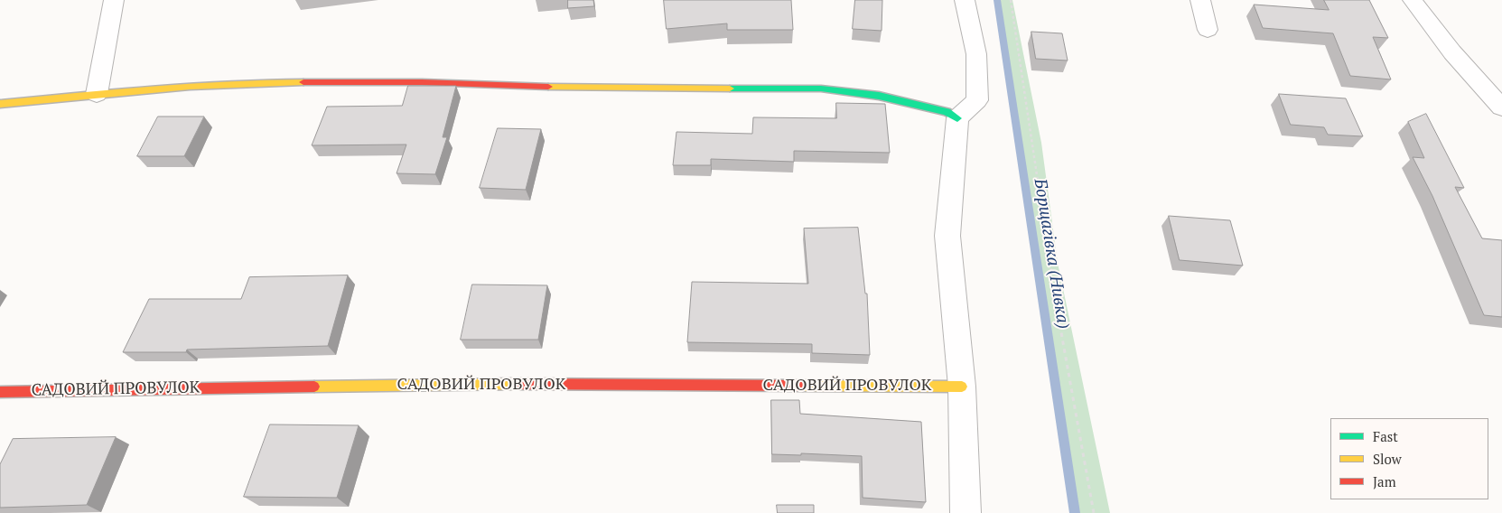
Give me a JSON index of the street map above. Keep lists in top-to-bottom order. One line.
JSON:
{"streets":{"street":["САДОВИЙ ПРОВУЛОК"]},"water":["Борщагівка (Нивка)"],"legend":["Fast","Slow","Jam"]}
